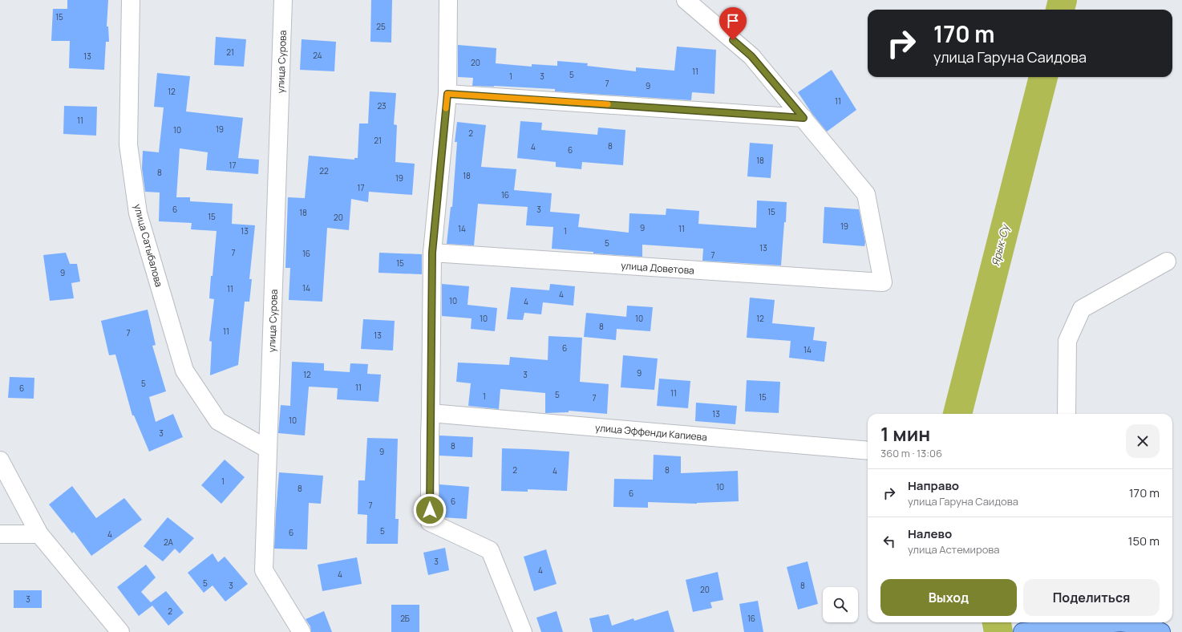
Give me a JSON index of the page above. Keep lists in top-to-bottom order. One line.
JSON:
{"streets":{"street":["улица Сурова","улица Сатыбалова","улица Доветова","улица Эффенди Капиева"]},"crossings":[["улица Сурова","улица Сатыбалова"]],"water":["Ярык-Су"],"house_numbers":["15","25","21","24","13","20","11","5","1","3","7","9","12","11","23","11","19","10","2","21","8","4","6","18","17","22","8","18","19","17","16","6","3","15","18","15","20","19","9","14","11","13","1","5","13","7","16","7","15","9","14","11","4","10","4","10","10","12","8","11","7","13","6","14","9","12","3","5","11","6","11","5","1","15","7","13","10","3","8","9","2","8","4","1","10","8","6","6","7","5","6","4","2А","3","4","4","5","3","8","20","3","2","2Б","16"],"page":{"turn":["170 m","улица Гаруна Саидова"],"heading":["1 мин","360 m · 13:06"],"list":[{"name":"Направо","note":"улица Гаруна Саидова","value":"170 m"},{"name":"Налево","note":"улица Астемирова","value":"150 m"}],"buttons":["Выход","Поделиться"]}}
